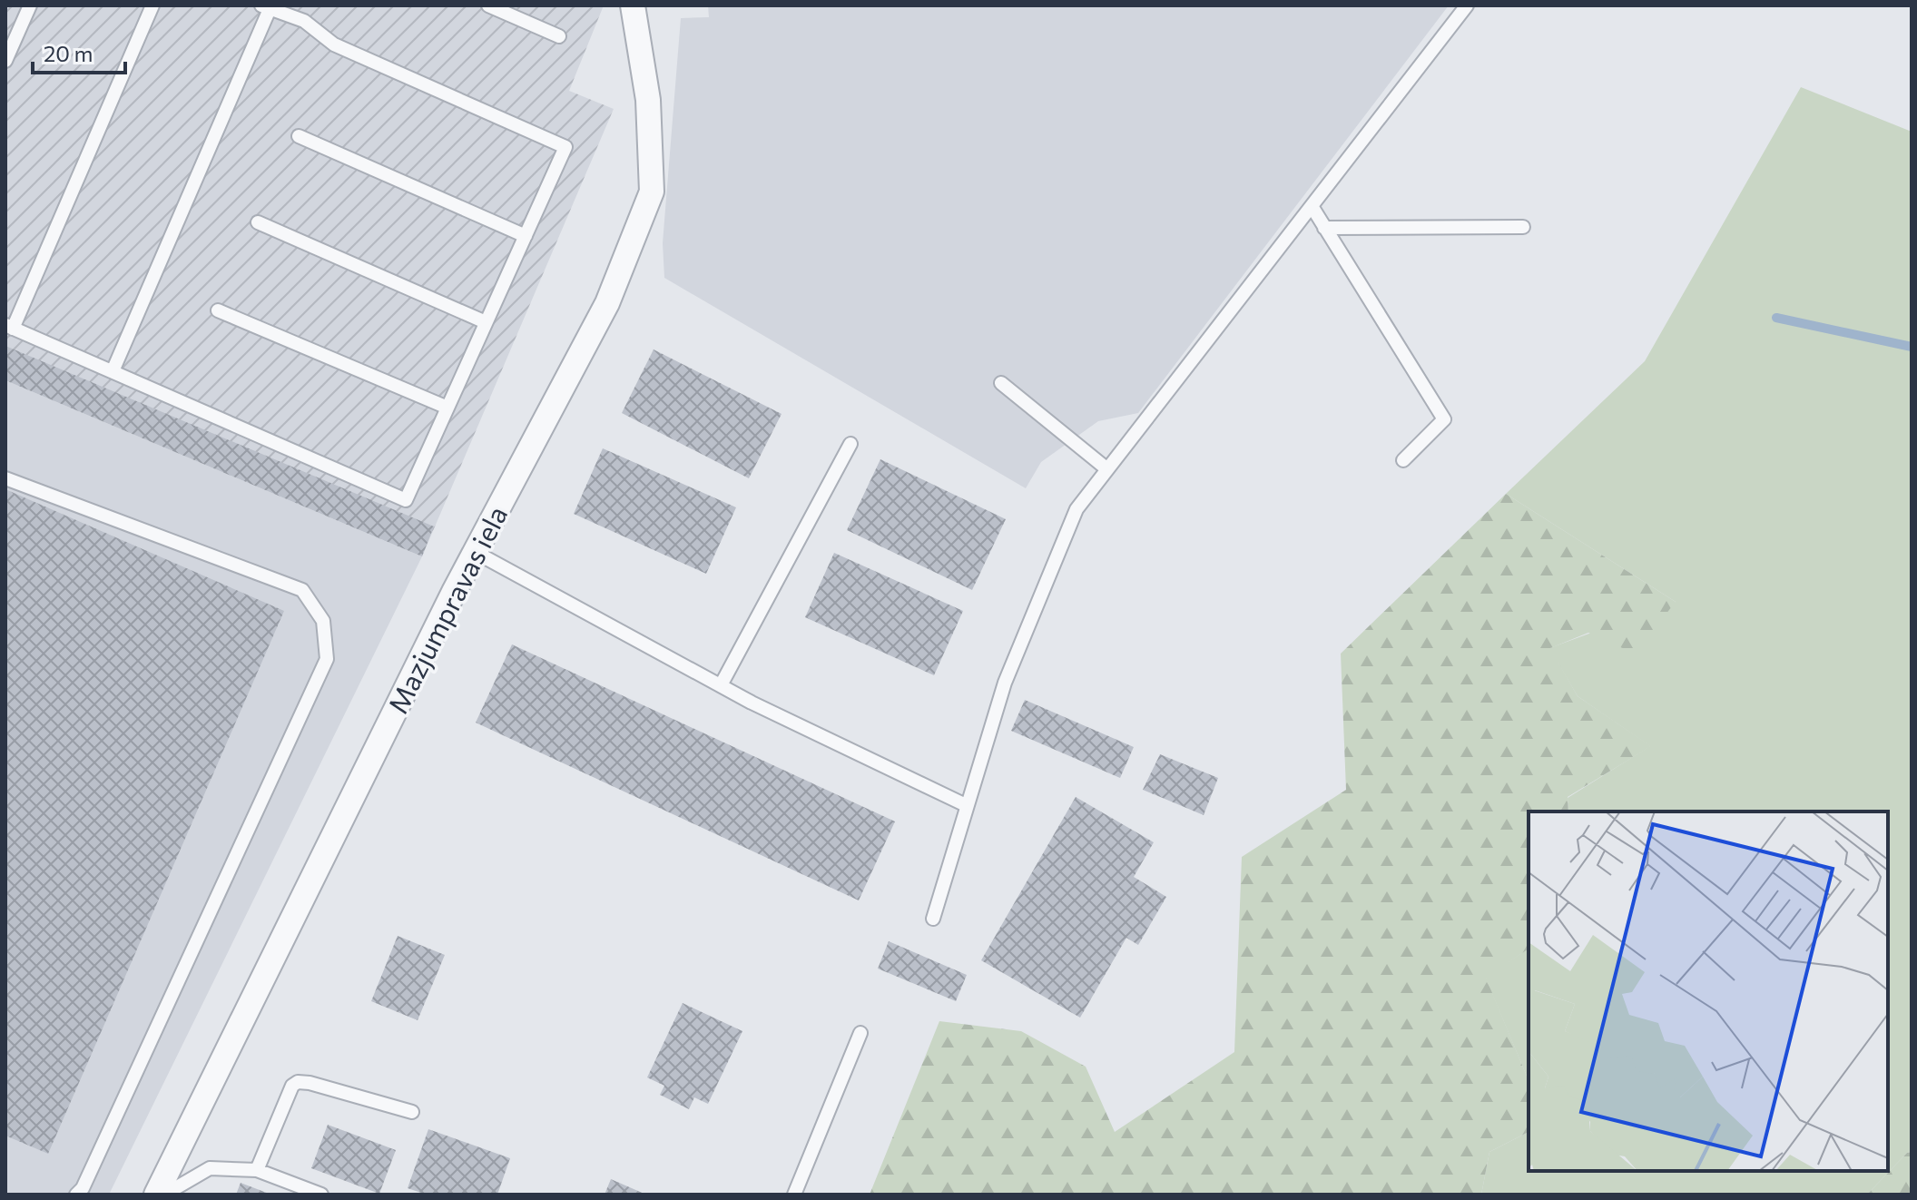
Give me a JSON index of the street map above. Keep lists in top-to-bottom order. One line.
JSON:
{"streets":{"street":["Mazjumpravas iela"]},"scale_bar":"20 m"}
